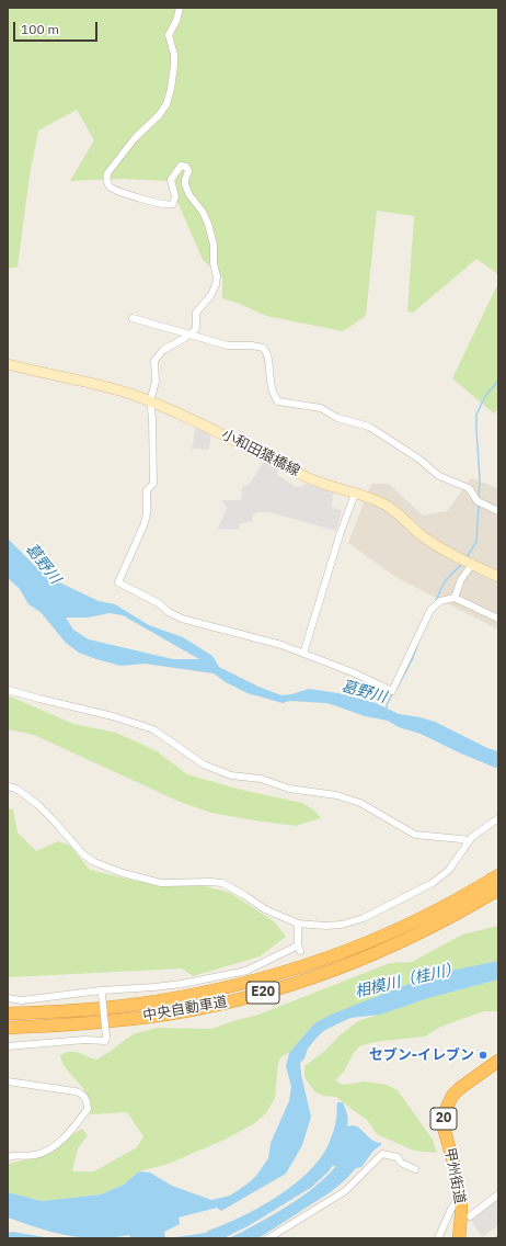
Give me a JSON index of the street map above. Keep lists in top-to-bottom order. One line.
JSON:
{"streets":{"highway":["E20","中央自動車道","20","甲州街道"],"main road":["小和田猿橋線"]},"water":["葛野川","相模川（桂川）"],"places":["セブン-イレブン"],"scale_bar":"100 m"}
